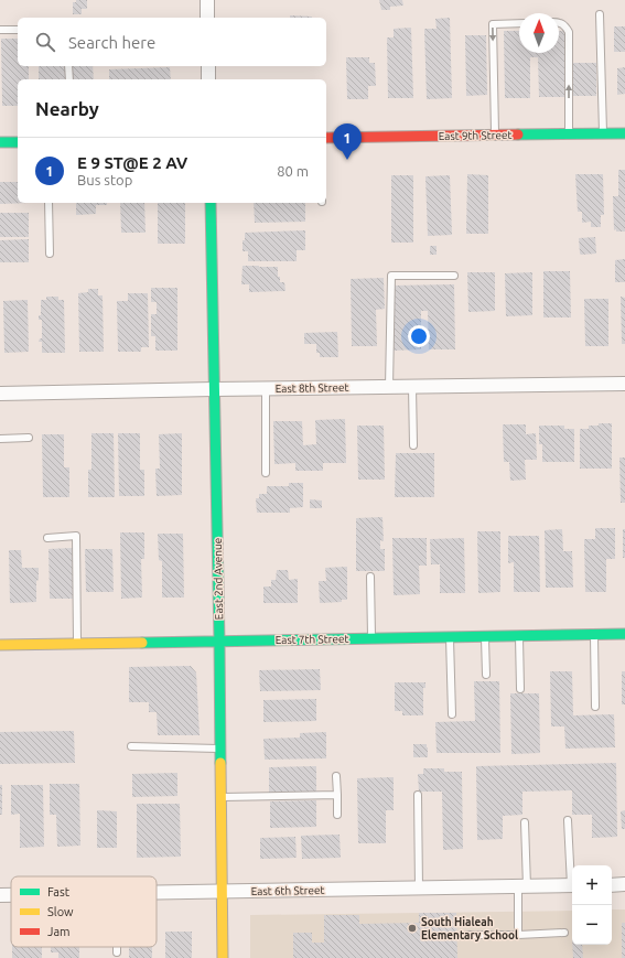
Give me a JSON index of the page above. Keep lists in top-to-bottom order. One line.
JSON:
{"streets":{"street":["East 9th Street","East 8th Street","East 2nd Avenue","East 7th Street","East 6th Street"]},"crossings":[["East 8th Street","East 2nd Avenue"],["East 2nd Avenue","East 7th Street"],["East 2nd Avenue","East 6th Street"]],"places":["South Hialeah Elementary School"],"legend":["Fast","Slow","Jam"],"north":"top","page":{"search":"Search here","heading":"Nearby","pins":"1","list":[{"mark":"1","name":"E 9 ST@E 2 AV","note":"Bus stop","value":"80 m"}],"map_buttons":["+","−"]}}
